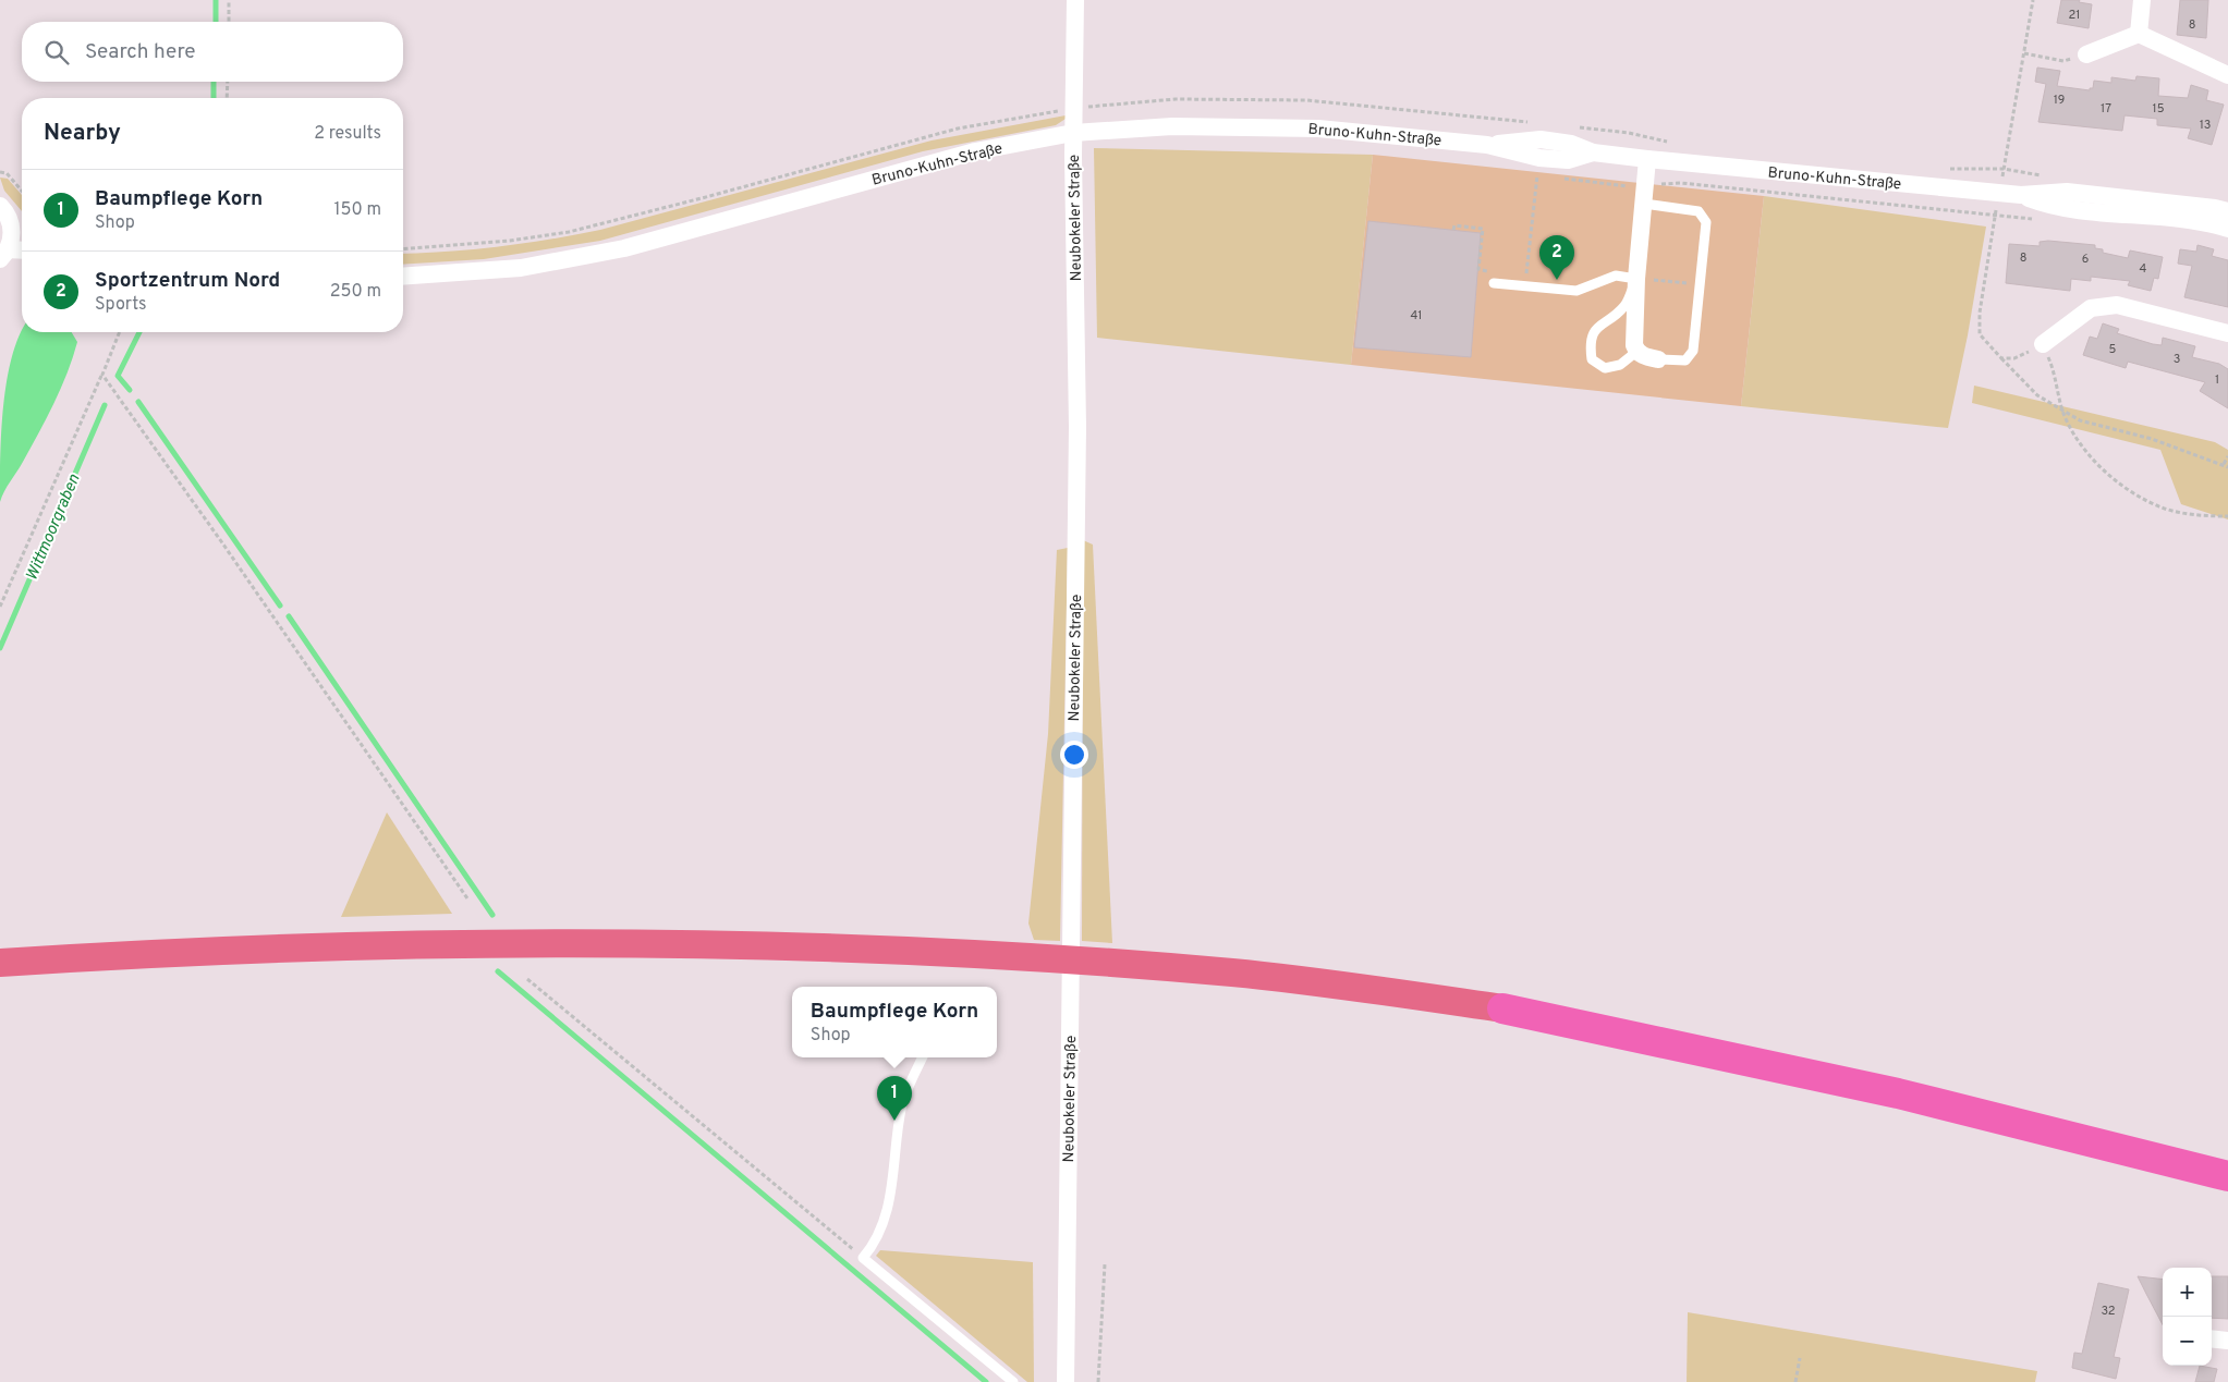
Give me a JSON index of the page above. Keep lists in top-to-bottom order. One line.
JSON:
{"streets":{"street":["Bruno-Kuhn-Straße","Neubokeler Straße"]},"crossings":[["Bruno-Kuhn-Straße","Neubokeler Straße"]],"water":["Wittmoorgraben"],"house_numbers":["21","8","19","17","15","13","8","6","4","41","5","3","1","32"],"page":{"search":"Search here","heading":["Nearby","2 results"],"list":[{"mark":"1","name":"Baumpflege Korn","note":"Shop","value":"150 m"},{"mark":"2","name":"Sportzentrum Nord","note":"Sports","value":"250 m"}],"pins":["2","1"],"popup":["Baumpflege Korn","Shop"],"map_buttons":["+","−"]}}
